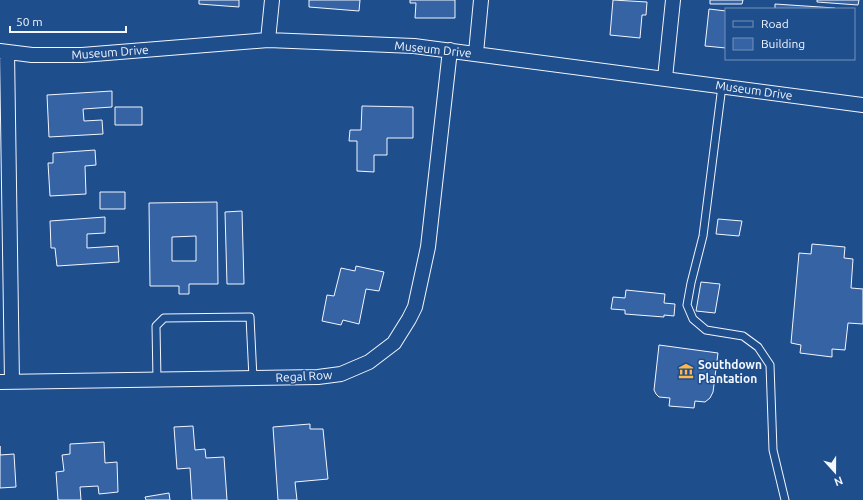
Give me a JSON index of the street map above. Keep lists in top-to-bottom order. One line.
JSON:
{"streets":{"street":["Museum Drive","Regal Row"]},"crossings":[["Museum Drive","Regal Row"]],"places":{"museum":["Southdown Plantation"]},"legend":["Road","Building"],"scale_bar":"50 m","north":"bottom"}
